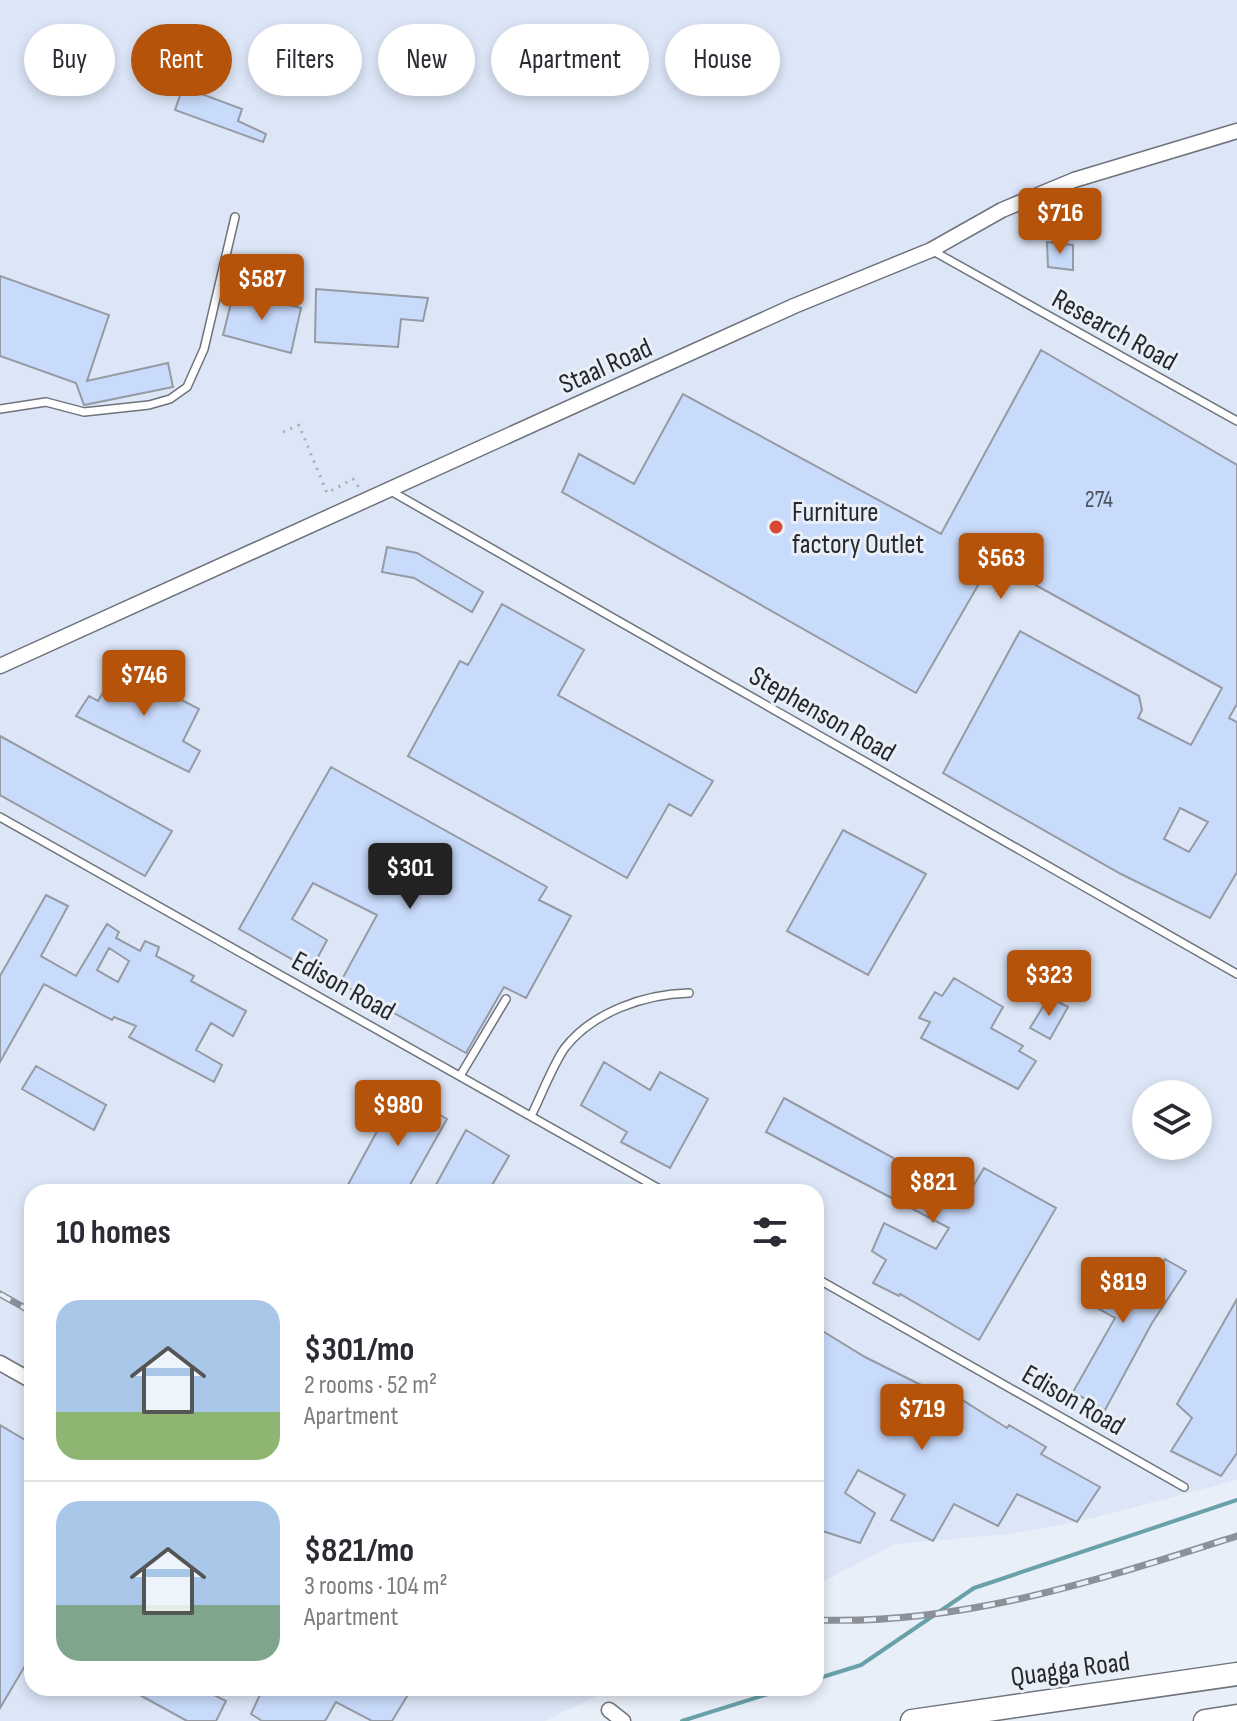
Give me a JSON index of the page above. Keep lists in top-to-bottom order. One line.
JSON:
{"streets":{"main road":["Quagga Road"],"street":["Staal Road"],"lane":["Research Road","Stephenson Road","Edison Road"]},"crossings":[["Research Road","Staal Road"],["Staal Road","Stephenson Road"]],"places":["Furniture factory Outlet"],"house_numbers":["274"],"page":{"chip":["Buy","Rent","Filters","New","Apartment","House"],"price":["$716","$587","$563","$746","$301","$323","$980","$821","$819","$719"],"heading":"10 homes","list":[{"name":"$301/mo","note":"2 rooms · 52 m² · Apartment"},{"name":"$821/mo","note":"3 rooms · 104 m² · Apartment"}]}}
